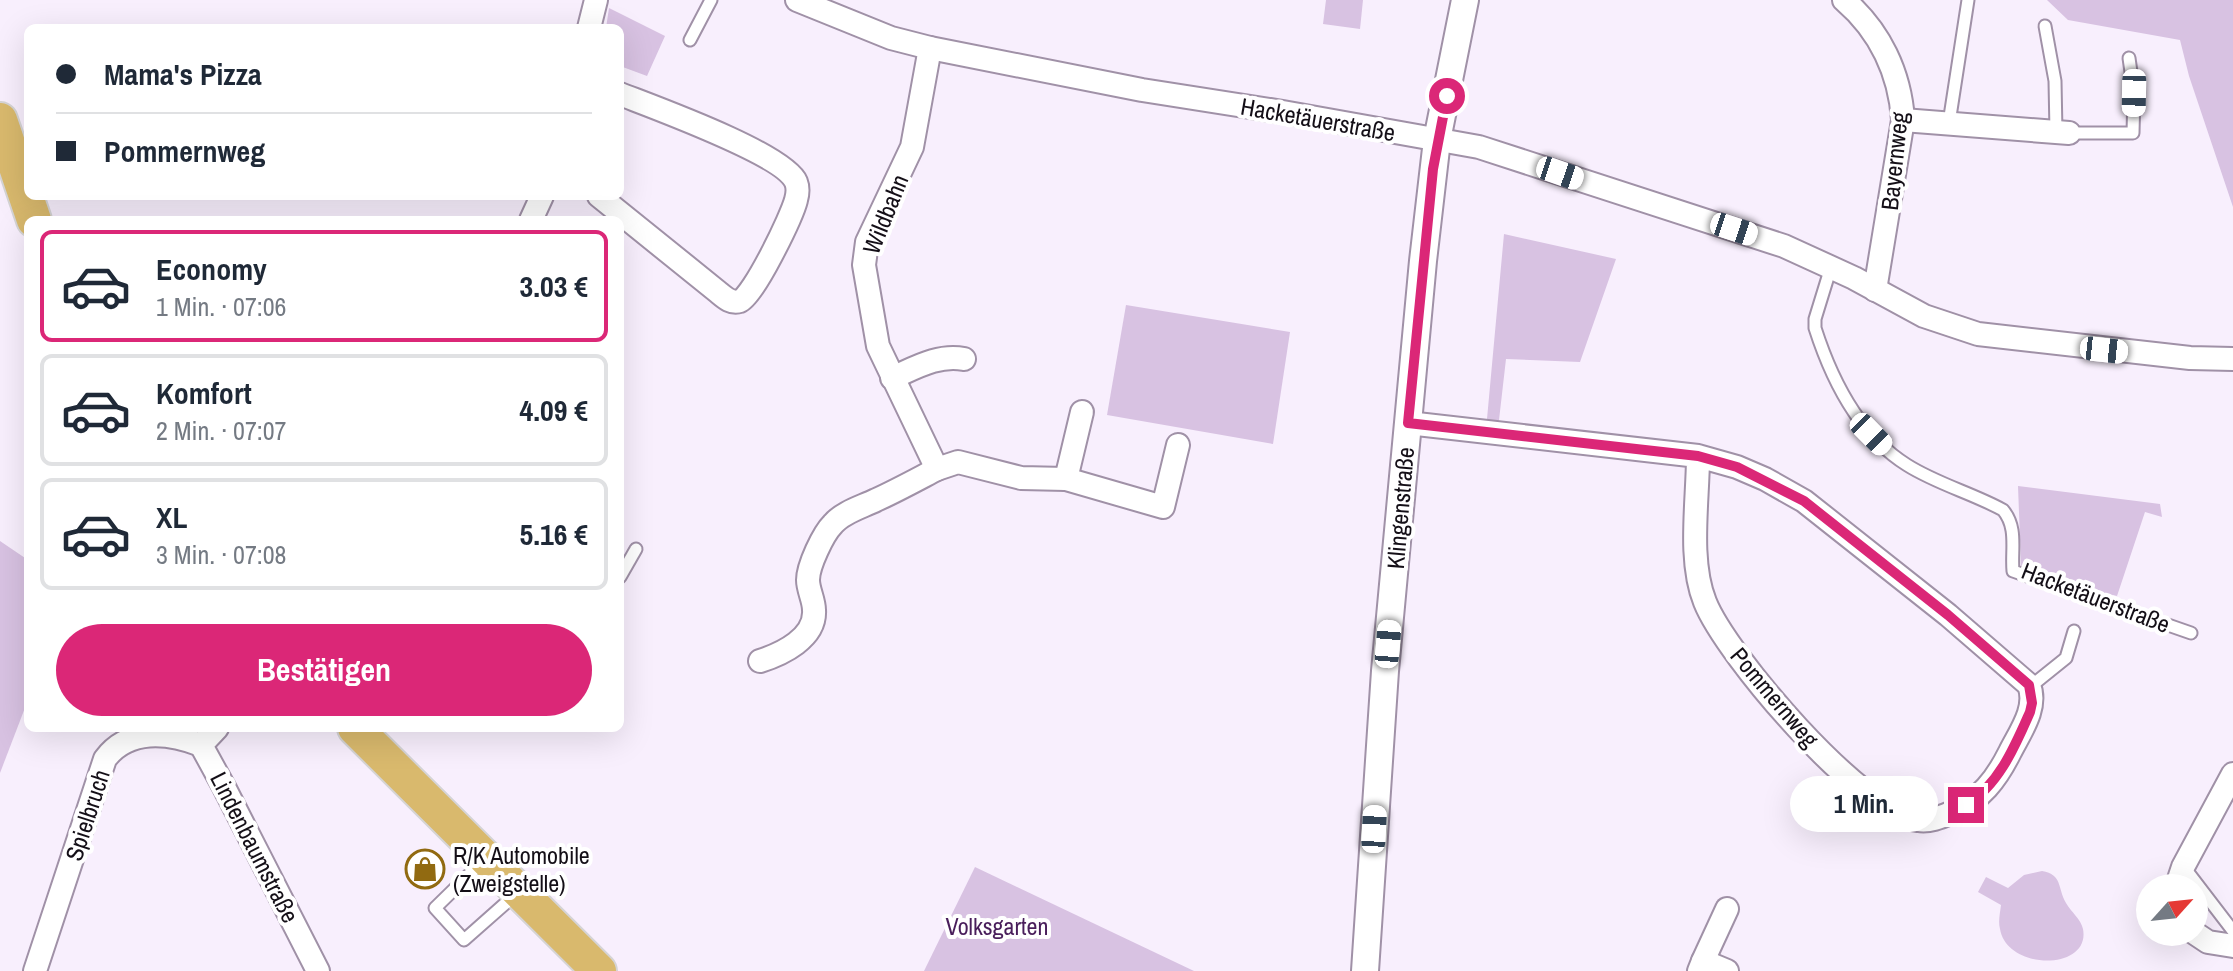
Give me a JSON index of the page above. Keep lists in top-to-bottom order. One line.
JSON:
{"streets":{"street":["Hacketäuerstraße","Bayernweg","Wildbahn","Klingenstraße","Pommernweg","Spielbruch","Lindenbaumstraße"]},"crossings":[["Hacketäuerstraße","Bayernweg"],["Hacketäuerstraße","Wildbahn"],["Hacketäuerstraße","Klingenstraße"],["Spielbruch","Lindenbaumstraße"]],"parks":["Volksgarten"],"places":{"shop":["R/K Automobile (Zweigstelle)"]},"north":"top right","page":{"banner":["Mama's Pizza","Pommernweg"],"list":[{"name":"Economy","note":"1 Min. · 07:06","value":"3.03 €"},{"name":"Komfort","note":"2 Min. · 07:07","value":"4.09 €"},{"name":"XL","note":"3 Min. · 07:08","value":"5.16 €"}],"buttons":"Bestätigen","bubble":"1 Min."}}
